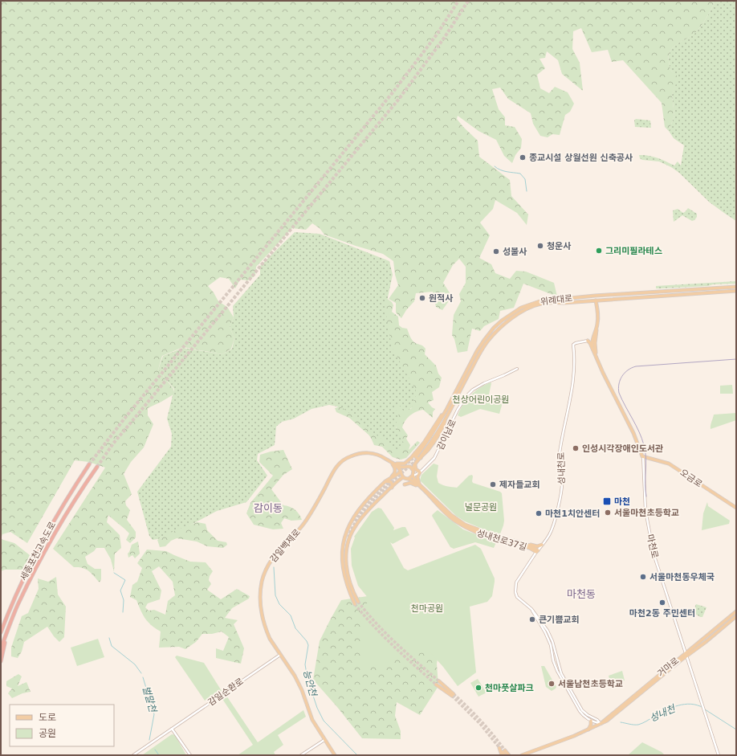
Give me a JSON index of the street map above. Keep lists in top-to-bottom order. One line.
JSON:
{"streets":{"highway":["세종포천고속도로"],"main road":["위례대로","오금로","성내천로37길","감일백제로","마천로","거마로"],"street":["감이남로","성내천로","감일순환로"]},"crossings":[["감이남로","성내천로37길"],["성내천로","성내천로37길"],["성내천로","마천로"],["성내천로","거마로"],["오금로","마천로"],["감일백제로","감일순환로"],["마천로","거마로"]],"districts":["감이동","마천동"],"water":["능안천","벌말천","성내천"],"parks":["천상어린이공원","널문공원","천마공원"],"places":{"other":["종교시설 상월선원 신축공사","청운사","그리미필라테스","성불사","원적사","인성시각장애인도서관","제자들교회","서울마천초등학교","마천1치안센터","서울마천동우체국","마천2동 주민센터","큰기쁨교회","서울남천초등학교","천마풋살파크"],"transit":["마천"]},"legend":["도로","공원"]}
